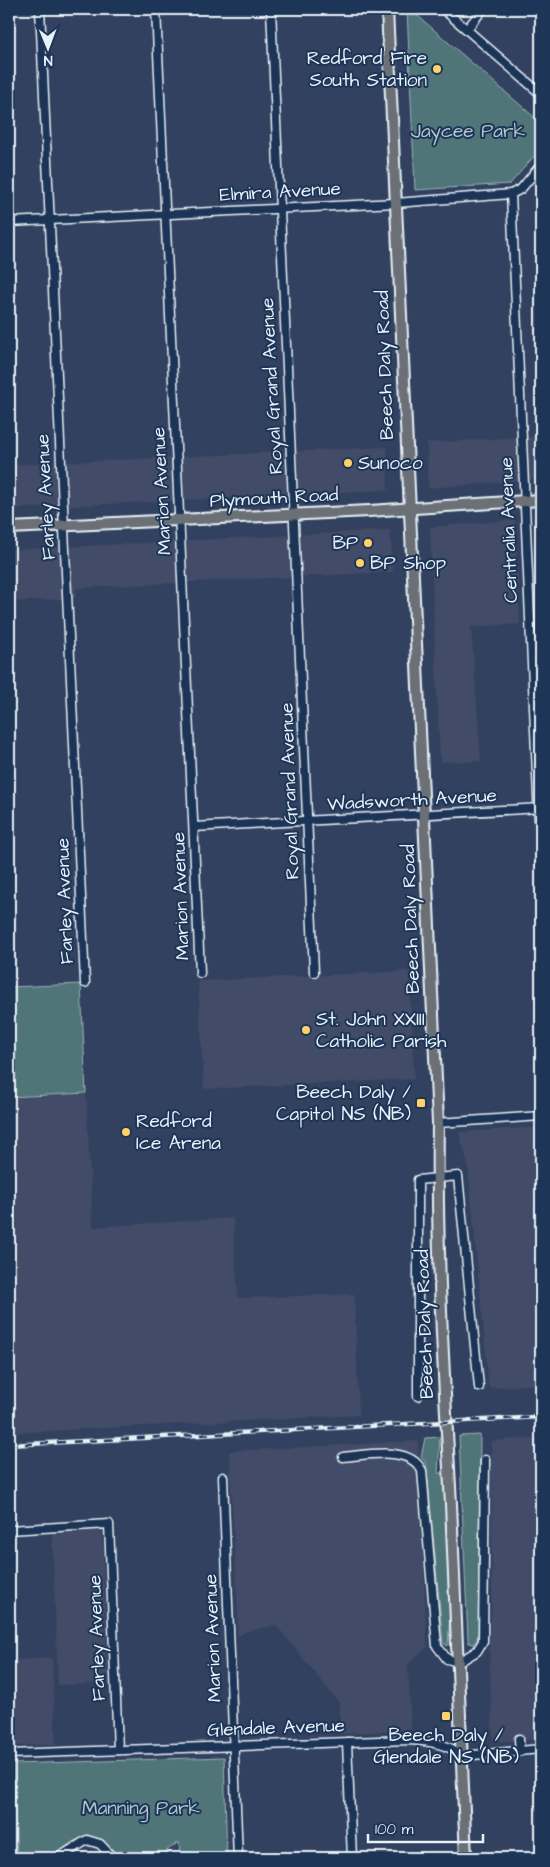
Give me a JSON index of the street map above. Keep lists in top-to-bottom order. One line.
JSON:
{"streets":{"main road":["Beech Daly Road","Plymouth Road"],"street":["Elmira Avenue","Royal Grand Avenue","Marion Avenue","Farley Avenue","Centralia Avenue","Wadsworth Avenue","Glendale Avenue"]},"crossings":[["Elmira Avenue","Beech Daly Road"],["Elmira Avenue","Royal Grand Avenue"],["Elmira Avenue","Marion Avenue"],["Elmira Avenue","Farley Avenue"],["Elmira Avenue","Centralia Avenue"],["Beech Daly Road","Plymouth Road"],["Beech Daly Road","Wadsworth Avenue"],["Beech Daly Road","Glendale Avenue"],["Royal Grand Avenue","Plymouth Road"],["Royal Grand Avenue","Wadsworth Avenue"],["Marion Avenue","Plymouth Road"],["Marion Avenue","Wadsworth Avenue"],["Marion Avenue","Glendale Avenue"],["Farley Avenue","Plymouth Road"],["Farley Avenue","Glendale Avenue"],["Plymouth Road","Centralia Avenue"],["Centralia Avenue","Wadsworth Avenue"]],"parks":["Jaycee Park","Manning Park"],"places":{"other":["Redford Fire South Station","Sunoco","BP","BP Shop","St. John XXIII Catholic Parish","Redford Ice Arena"],"transit":["Beech Daly / Capitol NS (NB)","Beech Daly / Glendale NS (NB)"]},"scale_bar":"100 m","north":"bottom"}
